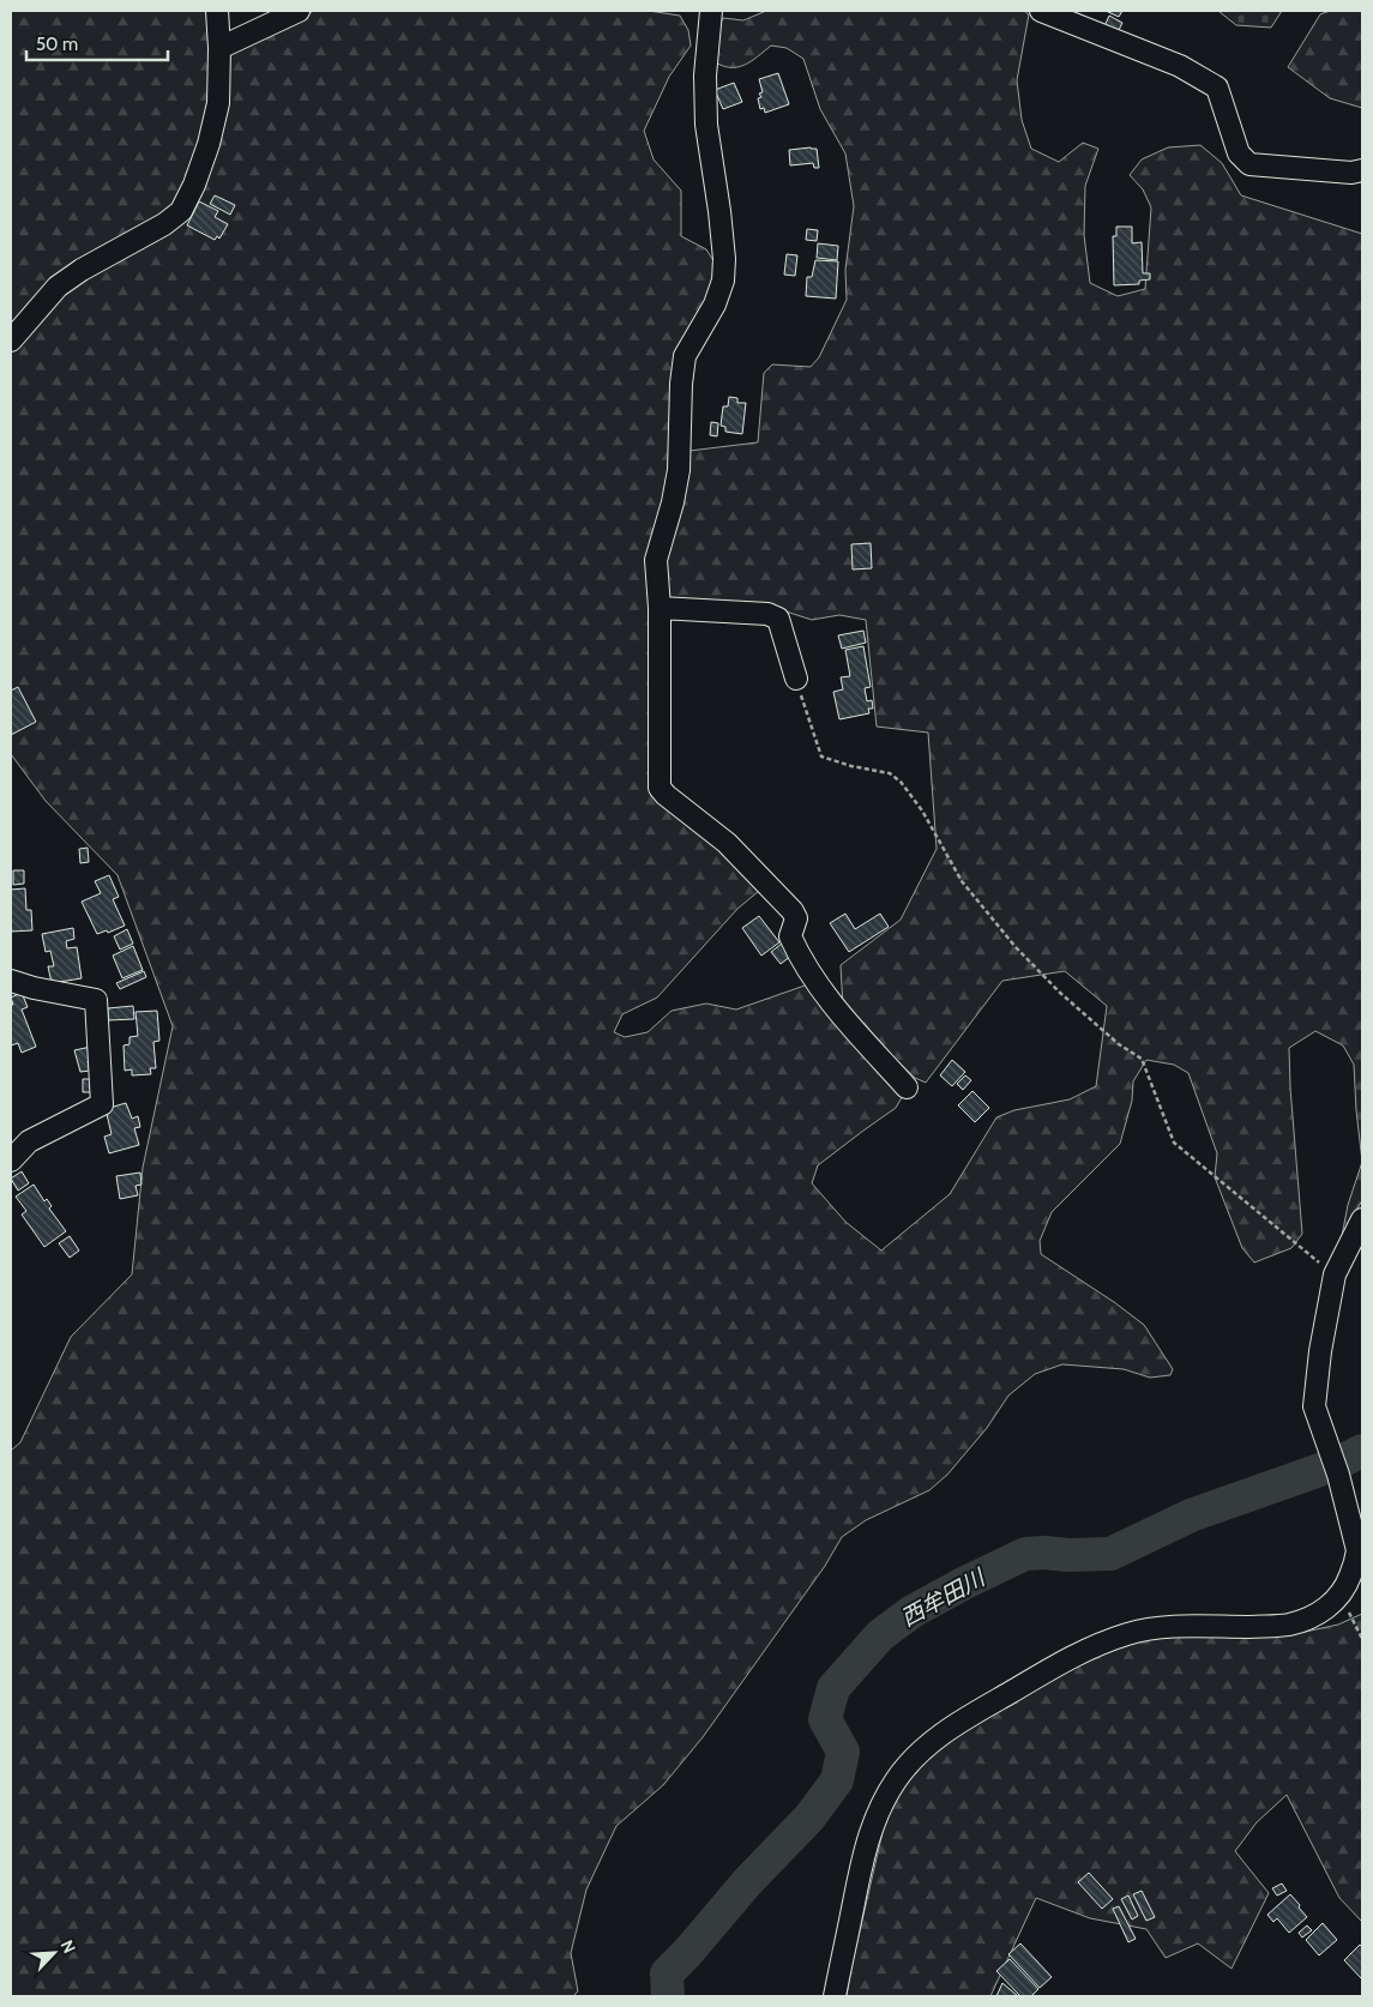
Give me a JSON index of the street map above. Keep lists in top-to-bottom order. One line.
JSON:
{"water":["西牟田川"],"scale_bar":"50 m","north":"top right"}
